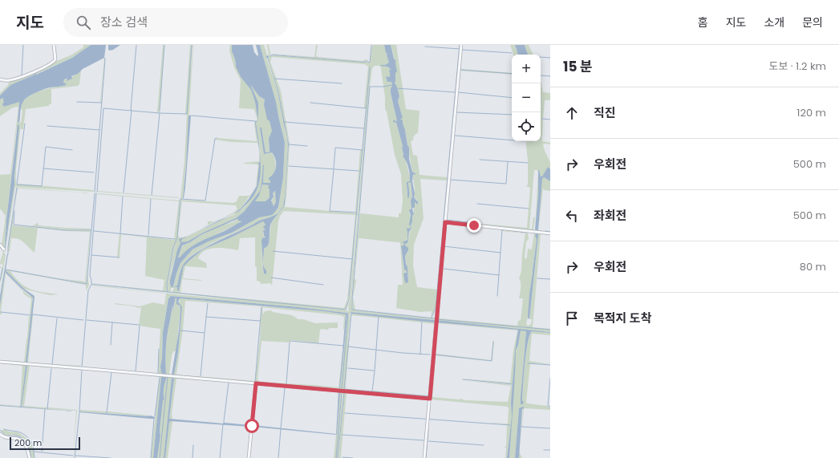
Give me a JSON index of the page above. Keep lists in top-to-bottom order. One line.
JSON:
{"scale_bar":"200 m","page":{"header":"지도","search":"장소 검색","nav":["홈","지도","소개","문의"],"heading":["15 분","도보 · 1.2 km"],"map_buttons":["+","−"],"list":[["직진","120 m"],["우회전","500 m"],["좌회전","500 m"],["우회전","80 m"],"목적지 도착"],"scale":"200 m"}}
